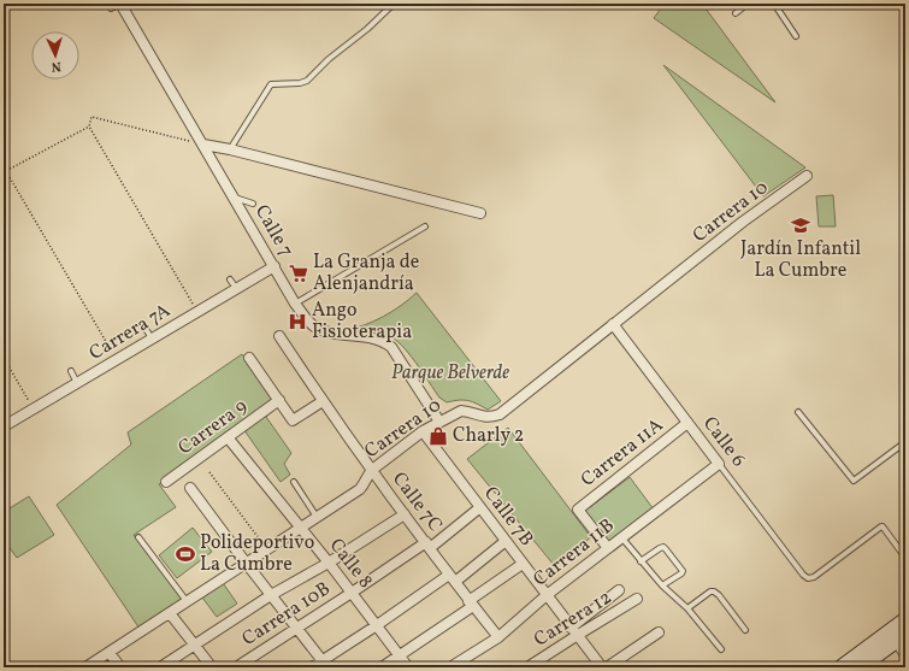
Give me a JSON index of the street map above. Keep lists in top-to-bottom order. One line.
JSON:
{"streets":{"street":["Carrera 10","Calle 7","Carrera 7A","Carrera 9","Calle 6","Carrera 11A","Calle 7C","Calle 7B","Carrera 11B","Calle 8","Carrera 10B","Carrera 12"]},"crossings":[["Carrera 10","Calle 7"],["Carrera 10","Calle 6"],["Carrera 10","Calle 7C"],["Carrera 10","Calle 7B"],["Carrera 10","Calle 8"],["Calle 7","Carrera 7A"],["Carrera 9","Calle 8"],["Calle 6","Carrera 11A"],["Calle 6","Carrera 11B"],["Carrera 11A","Carrera 11B"],["Calle 7C","Carrera 11B"],["Calle 7C","Carrera 10B"],["Calle 7B","Carrera 11B"],["Calle 7B","Carrera 10B"],["Calle 7B","Carrera 12"],["Calle 8","Carrera 10B"]],"parks":["Parque Belverde"],"places":{"school or university":["Jardín Infantil La Cumbre"],"supermarket":["La Granja de Alenjandría"],"hospital":["Ango Fisioterapia"],"shop":["Charly 2"],"sports":["Polideportivo La Cumbre"]},"north":"bottom"}
